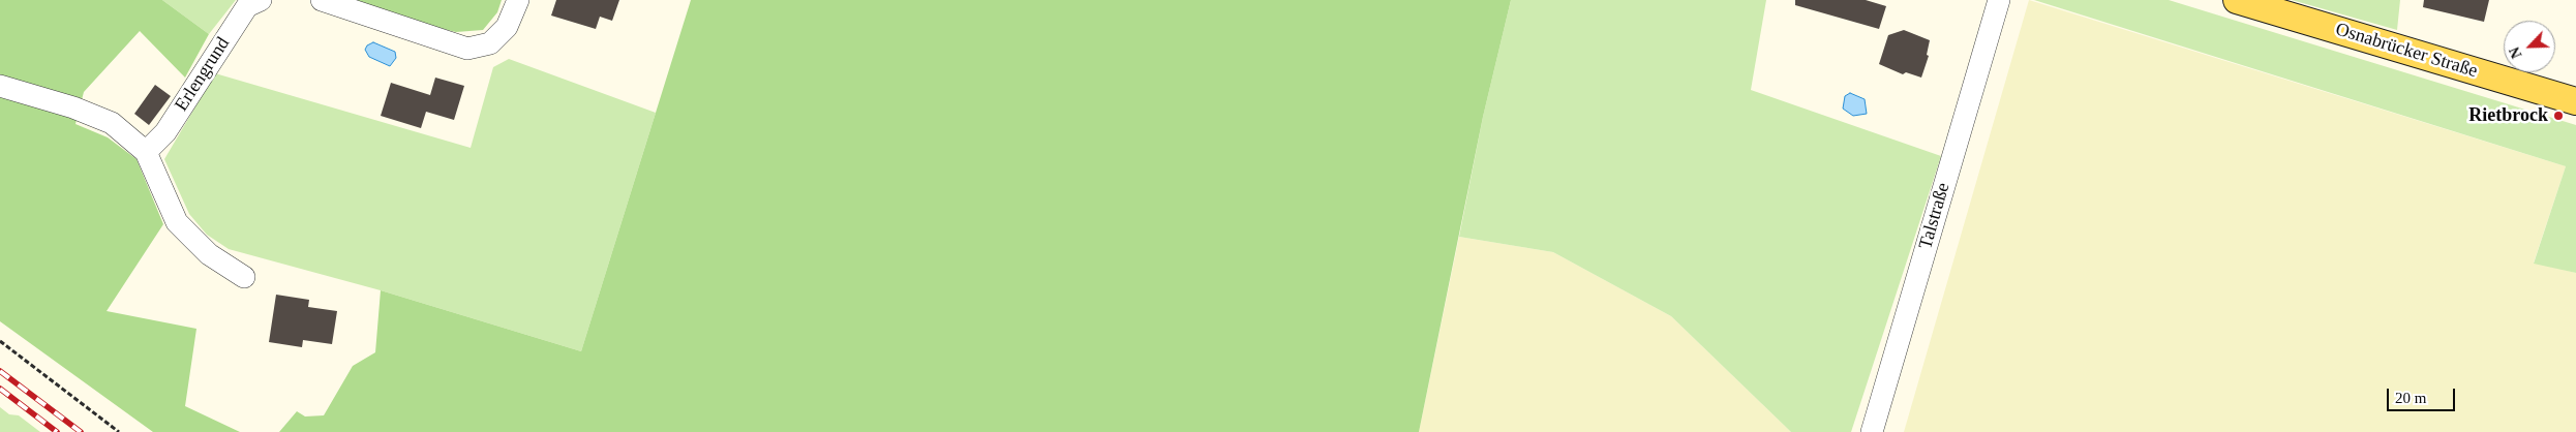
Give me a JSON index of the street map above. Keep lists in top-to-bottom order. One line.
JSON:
{"streets":{"main road":["Osnabrücker Straße"],"street":["Erlengrund","Talstraße"]},"places":["Rietbrock"],"scale_bar":"20 m","north":"bottom left"}
